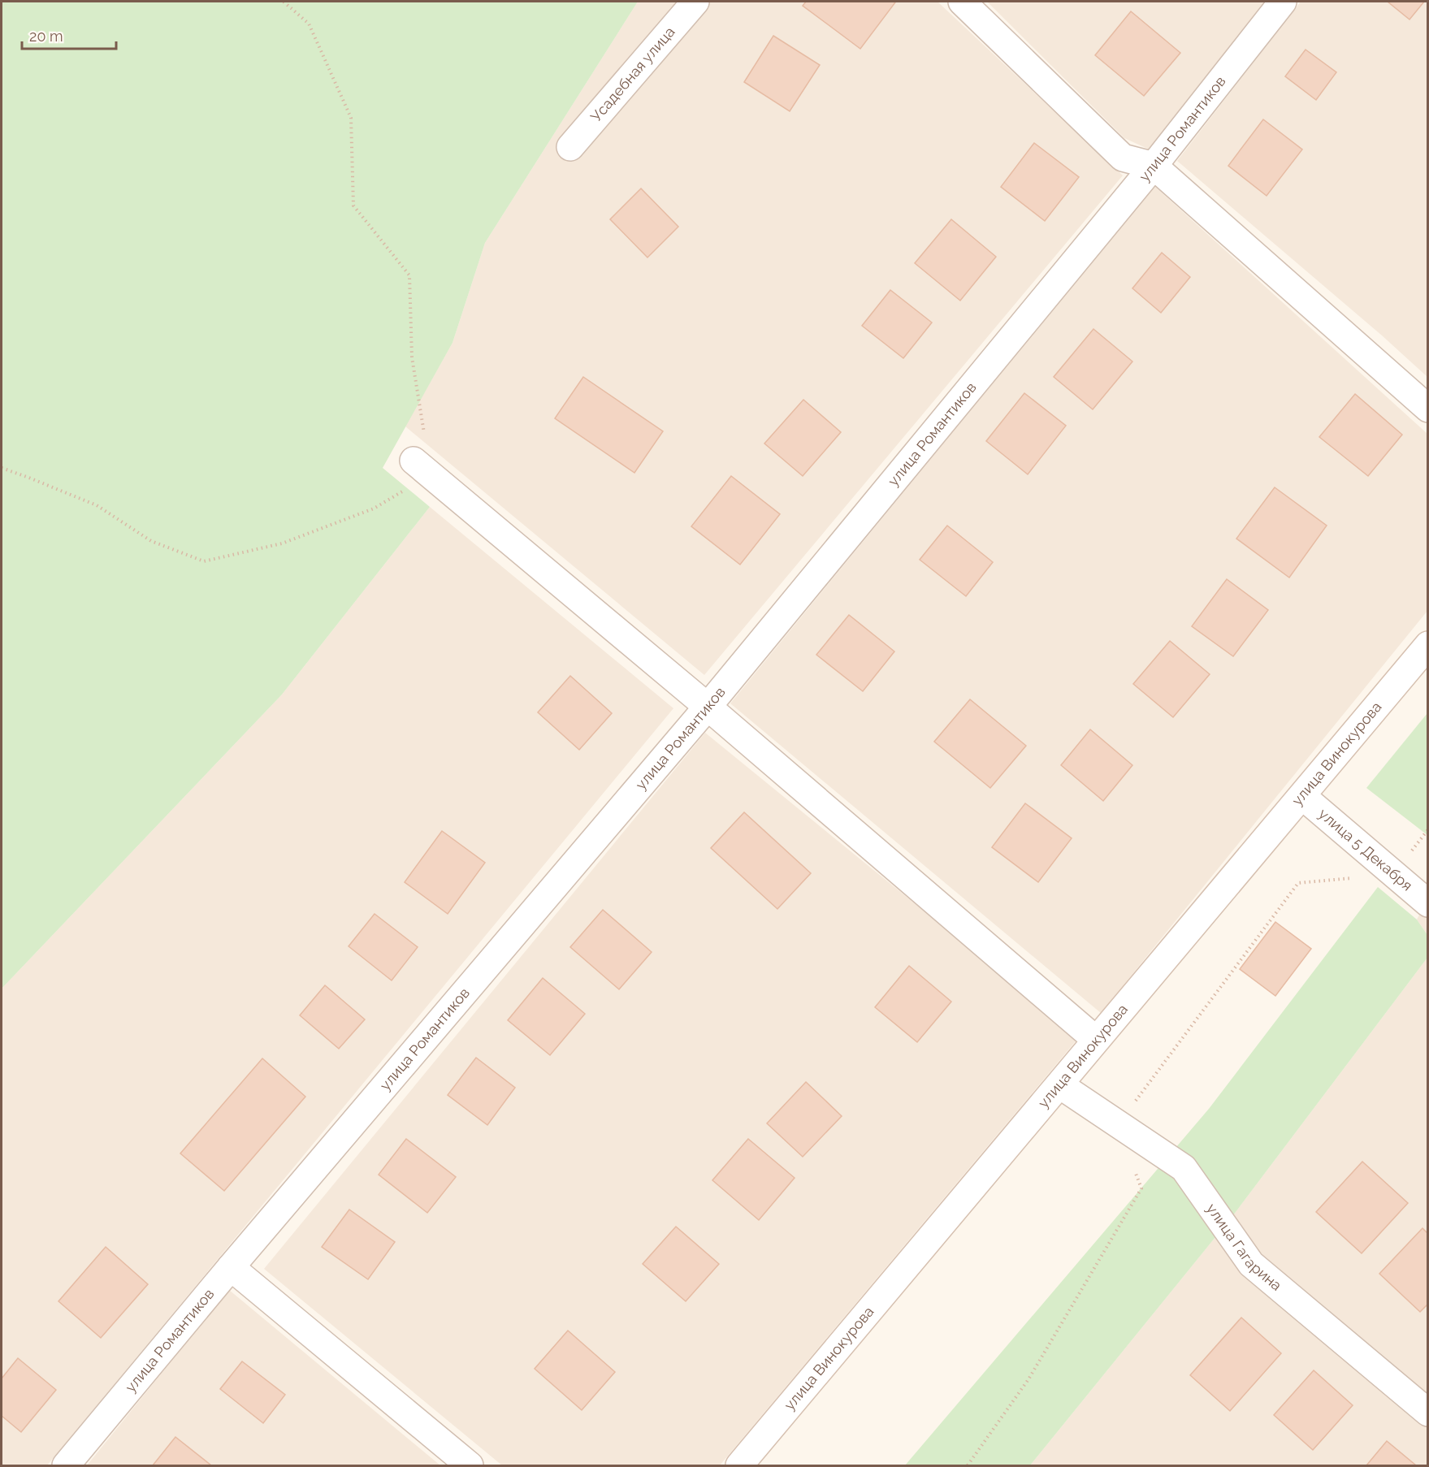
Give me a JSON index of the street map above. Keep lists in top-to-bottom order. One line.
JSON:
{"streets":{"street":["Усадебная улица","улица Романтиков","улица Винокурова","улица 5 Декабря","улица Гагарина"]},"crossings":[["улица Винокурова","улица 5 Декабря"],["улица Винокурова","улица Гагарина"]],"scale_bar":"20 m"}
